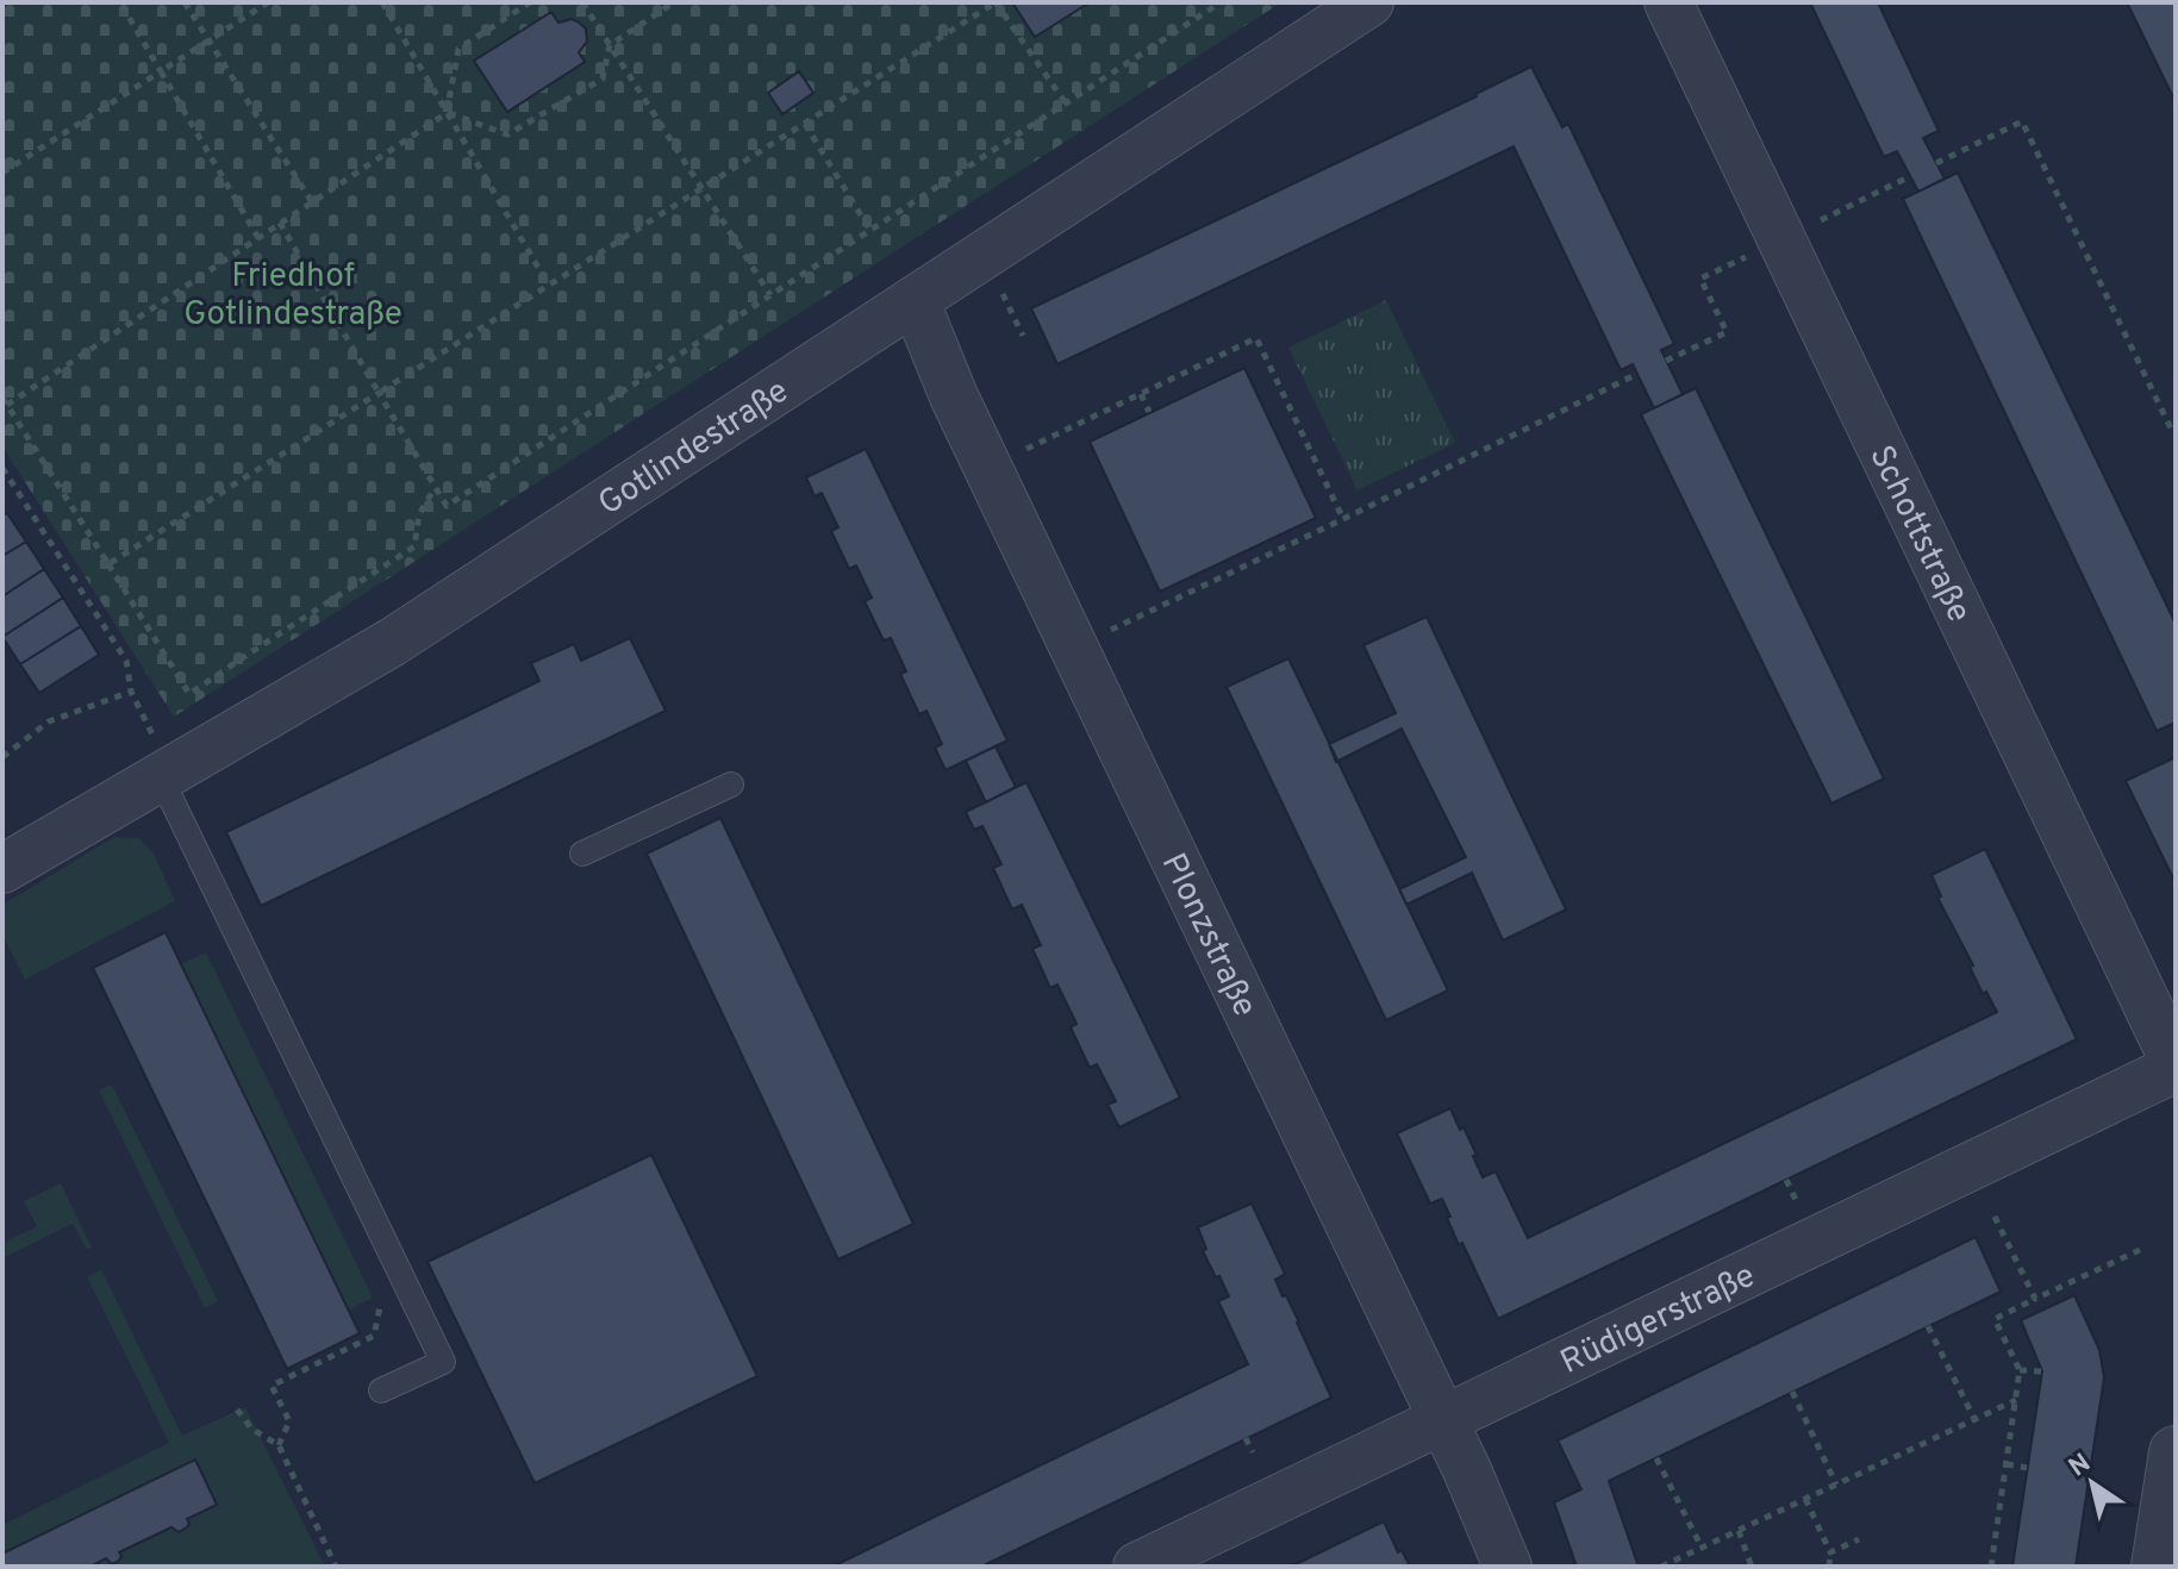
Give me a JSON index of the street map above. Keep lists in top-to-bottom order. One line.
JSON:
{"streets":{"street":["Gotlindestraße","Schottstraße","Plonzstraße","Rüdigerstraße"]},"crossings":[["Gotlindestraße","Plonzstraße"],["Schottstraße","Rüdigerstraße"],["Plonzstraße","Rüdigerstraße"]],"parks":["Friedhof Gotlindestraße"],"north":"top left"}
